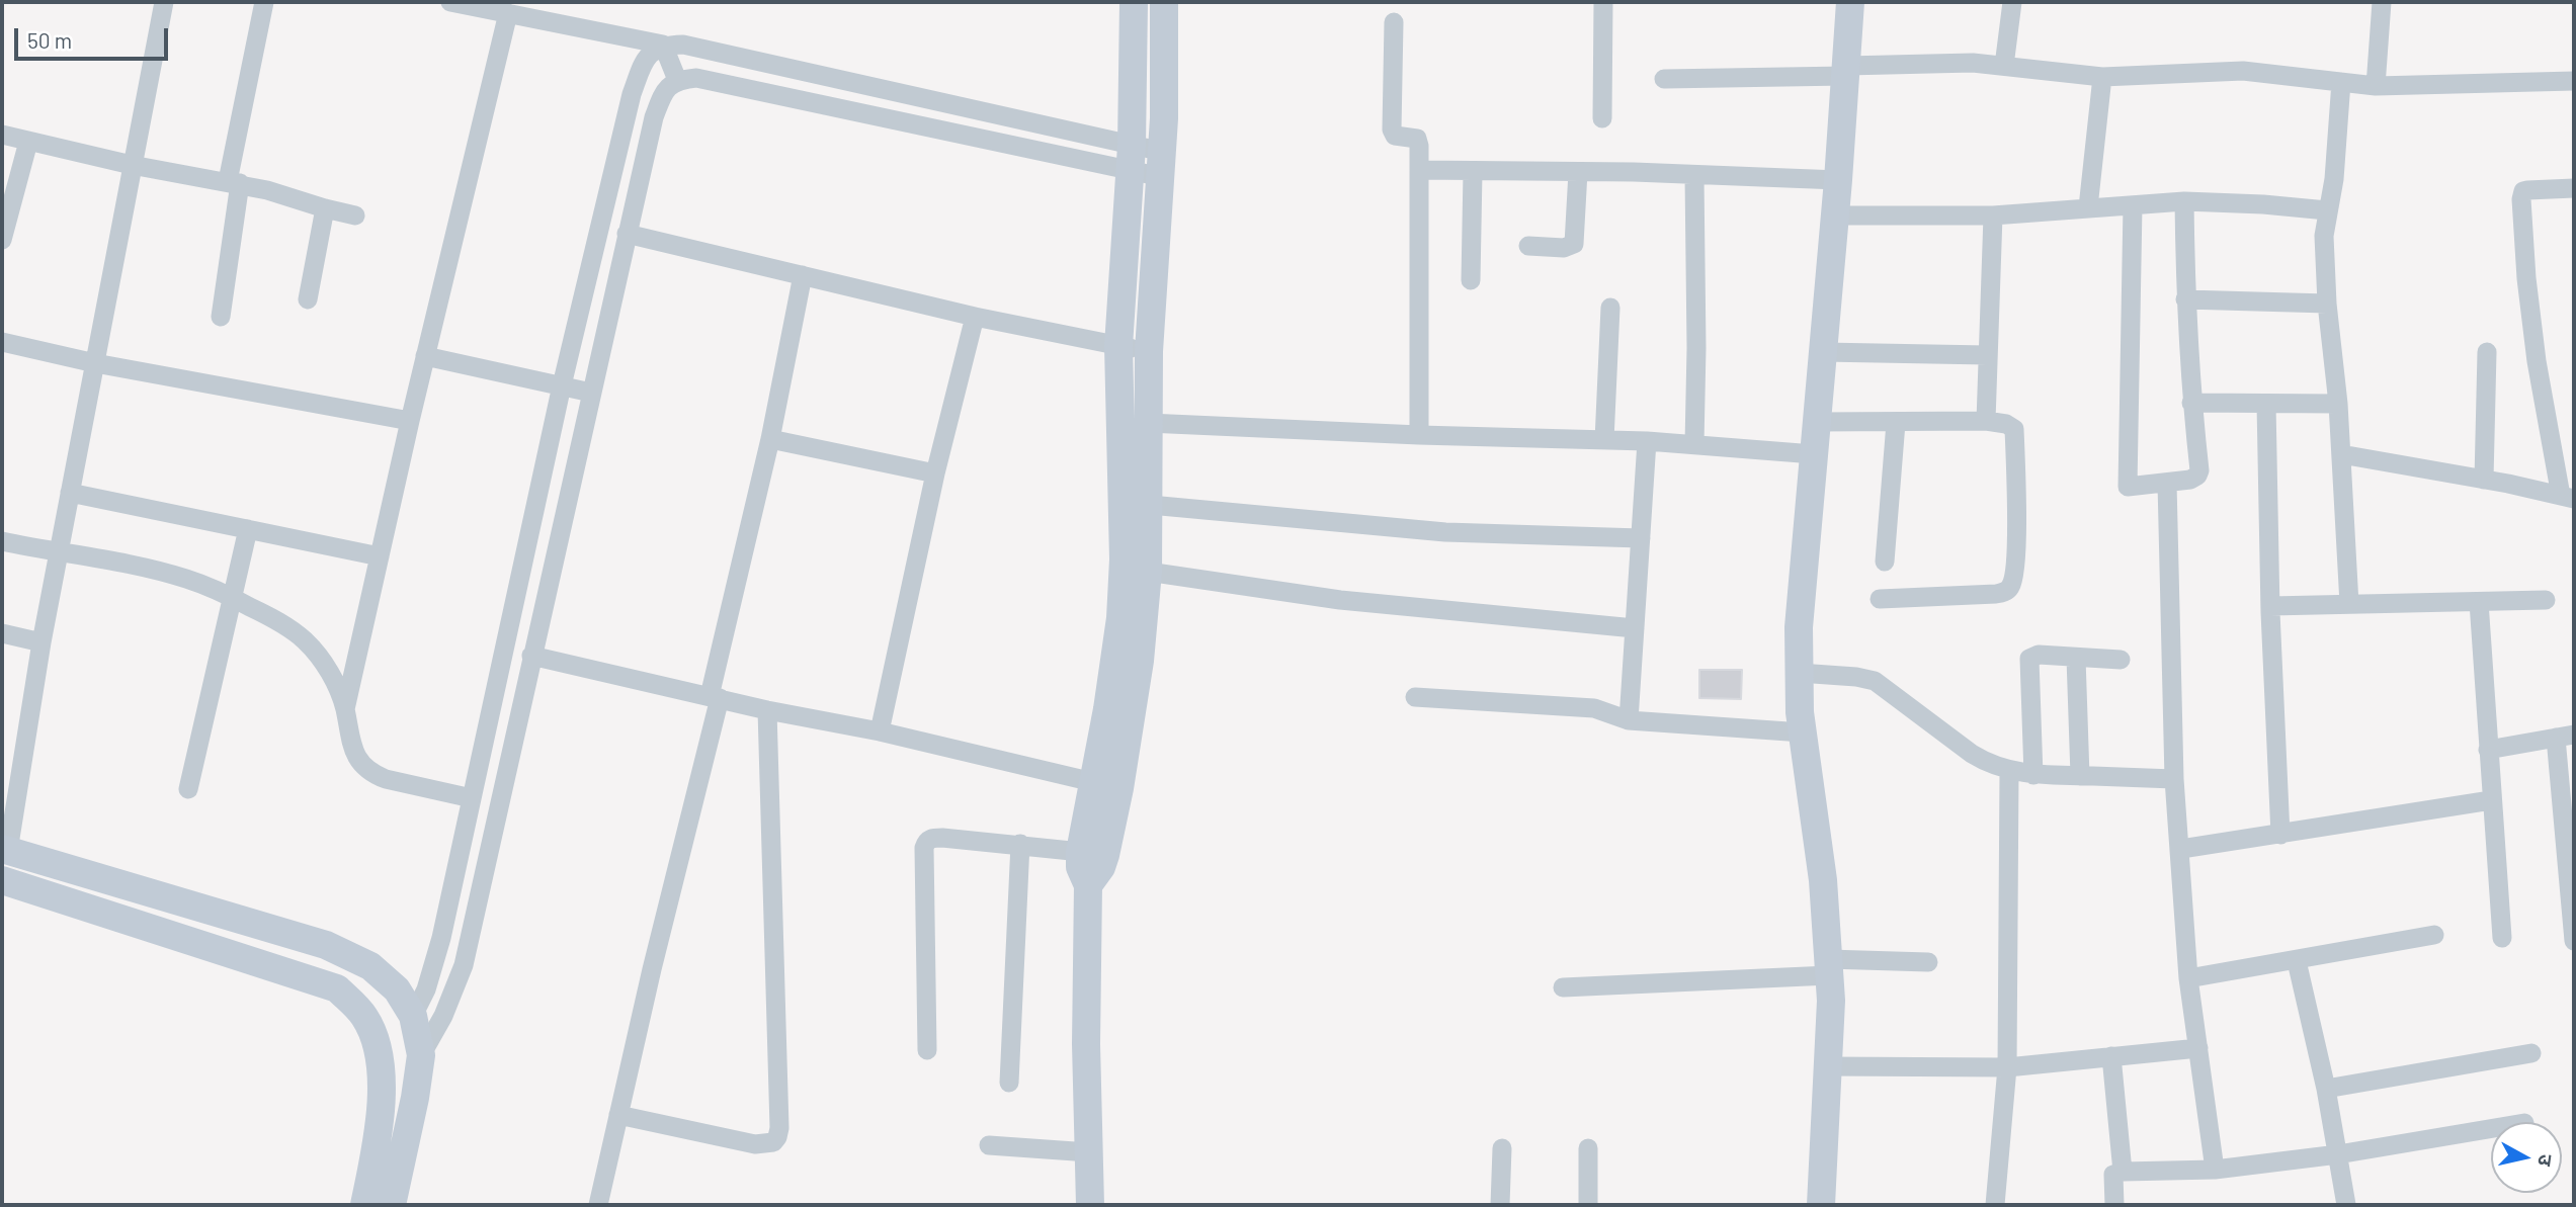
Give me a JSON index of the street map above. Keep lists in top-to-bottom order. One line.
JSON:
{"scale_bar":"50 m","north":"right"}
